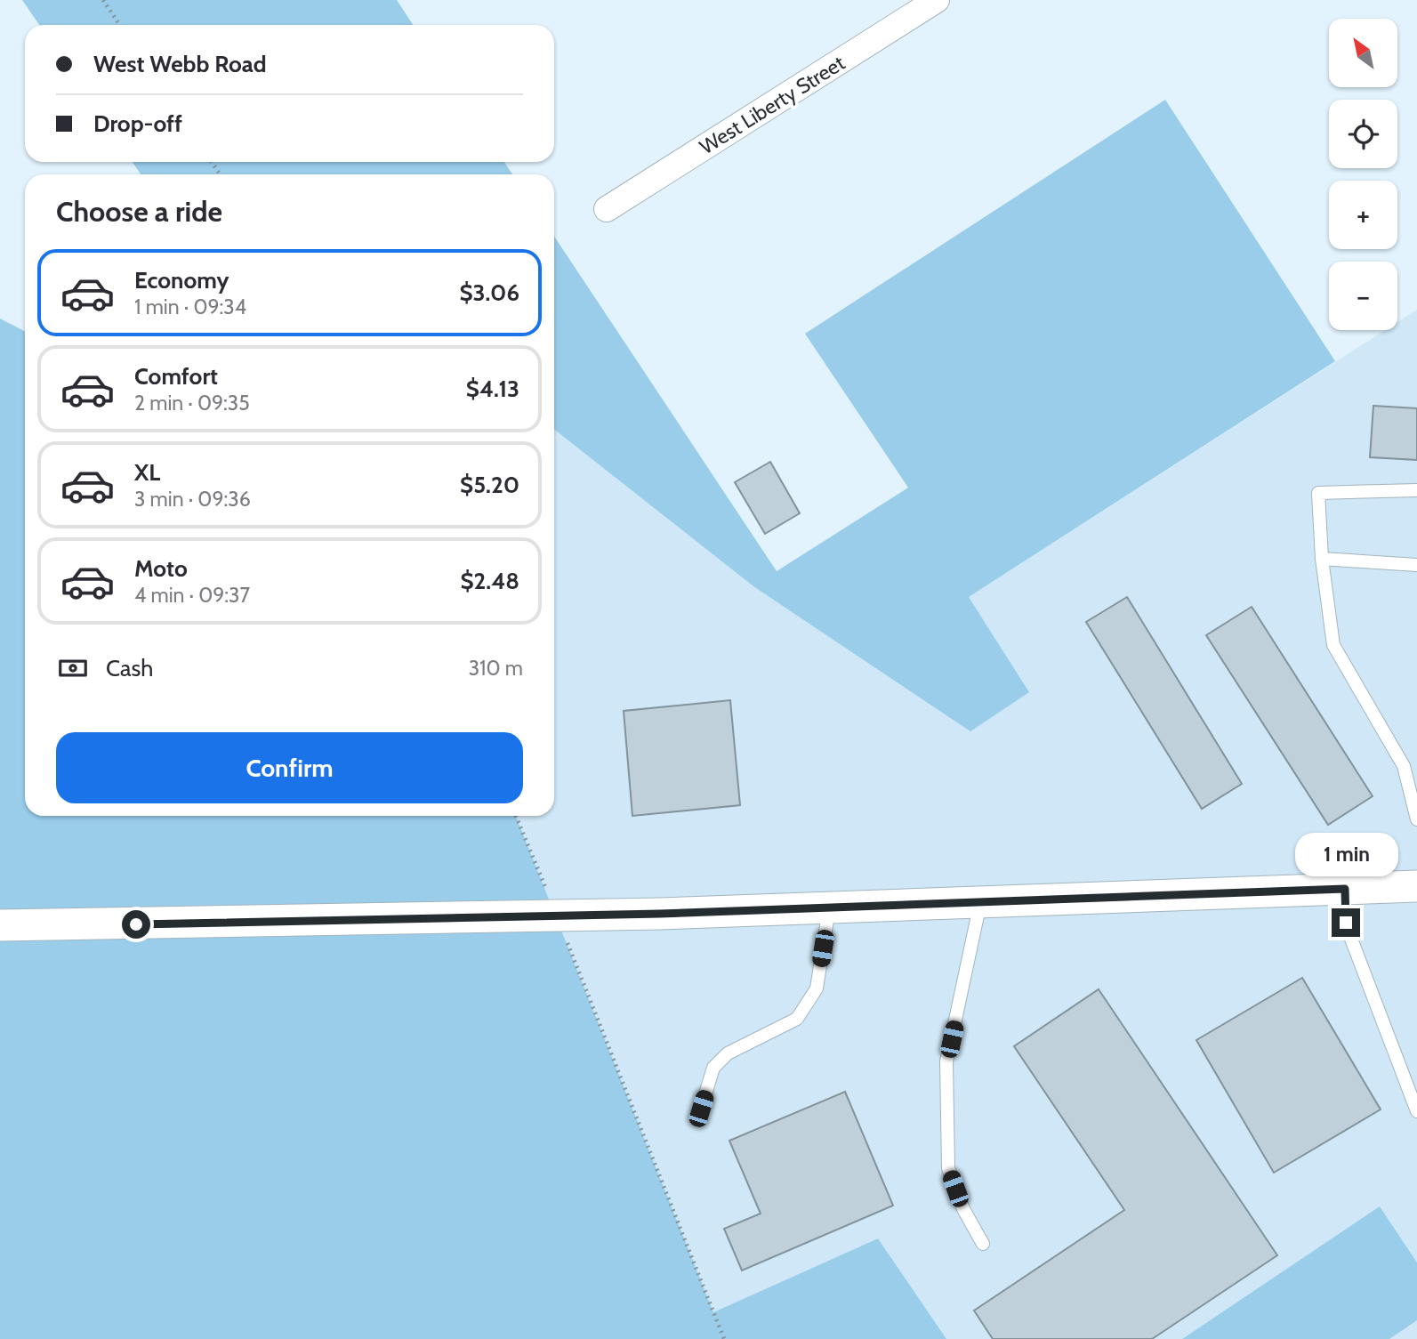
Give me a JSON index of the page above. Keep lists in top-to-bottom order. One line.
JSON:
{"streets":{"street":["West Liberty Street"]},"north":"top left","page":{"map_buttons":["+","−"],"banner":["West Webb Road","Drop-off"],"heading":"Choose a ride","list":[{"name":"Economy","note":"1 min · 09:34","value":"$3.06"},{"name":"Comfort","note":"2 min · 09:35","value":"$4.13"},{"name":"XL","note":"3 min · 09:36","value":"$5.20"},{"name":"Moto","note":"4 min · 09:37","value":"$2.48"}],"pay":["Cash","310 m"],"buttons":"Confirm","bubble":"1 min"}}
